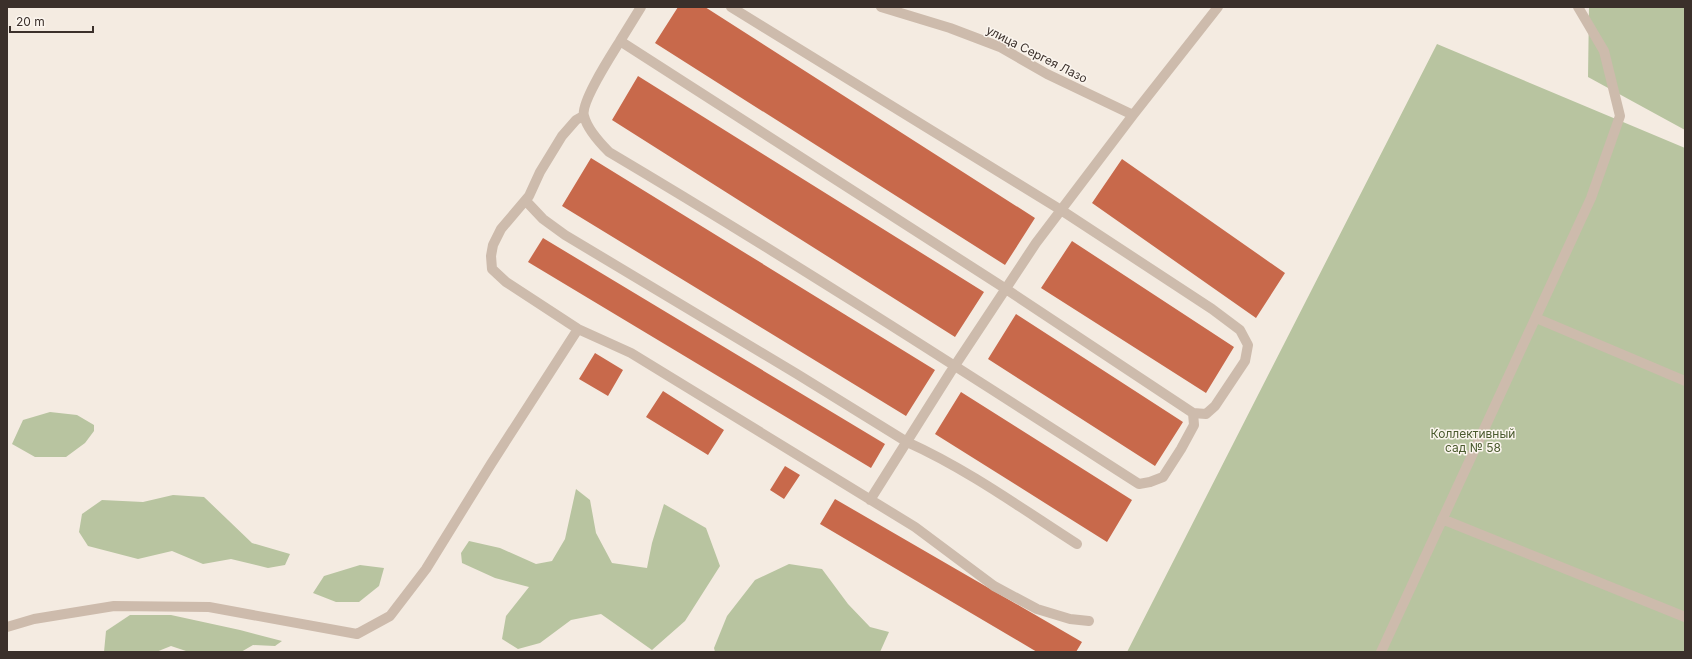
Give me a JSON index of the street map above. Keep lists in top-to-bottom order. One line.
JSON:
{"streets":{"street":["улица Сергея Лазо"]},"parks":["Коллективный сад № 58"],"scale_bar":"20 m"}
